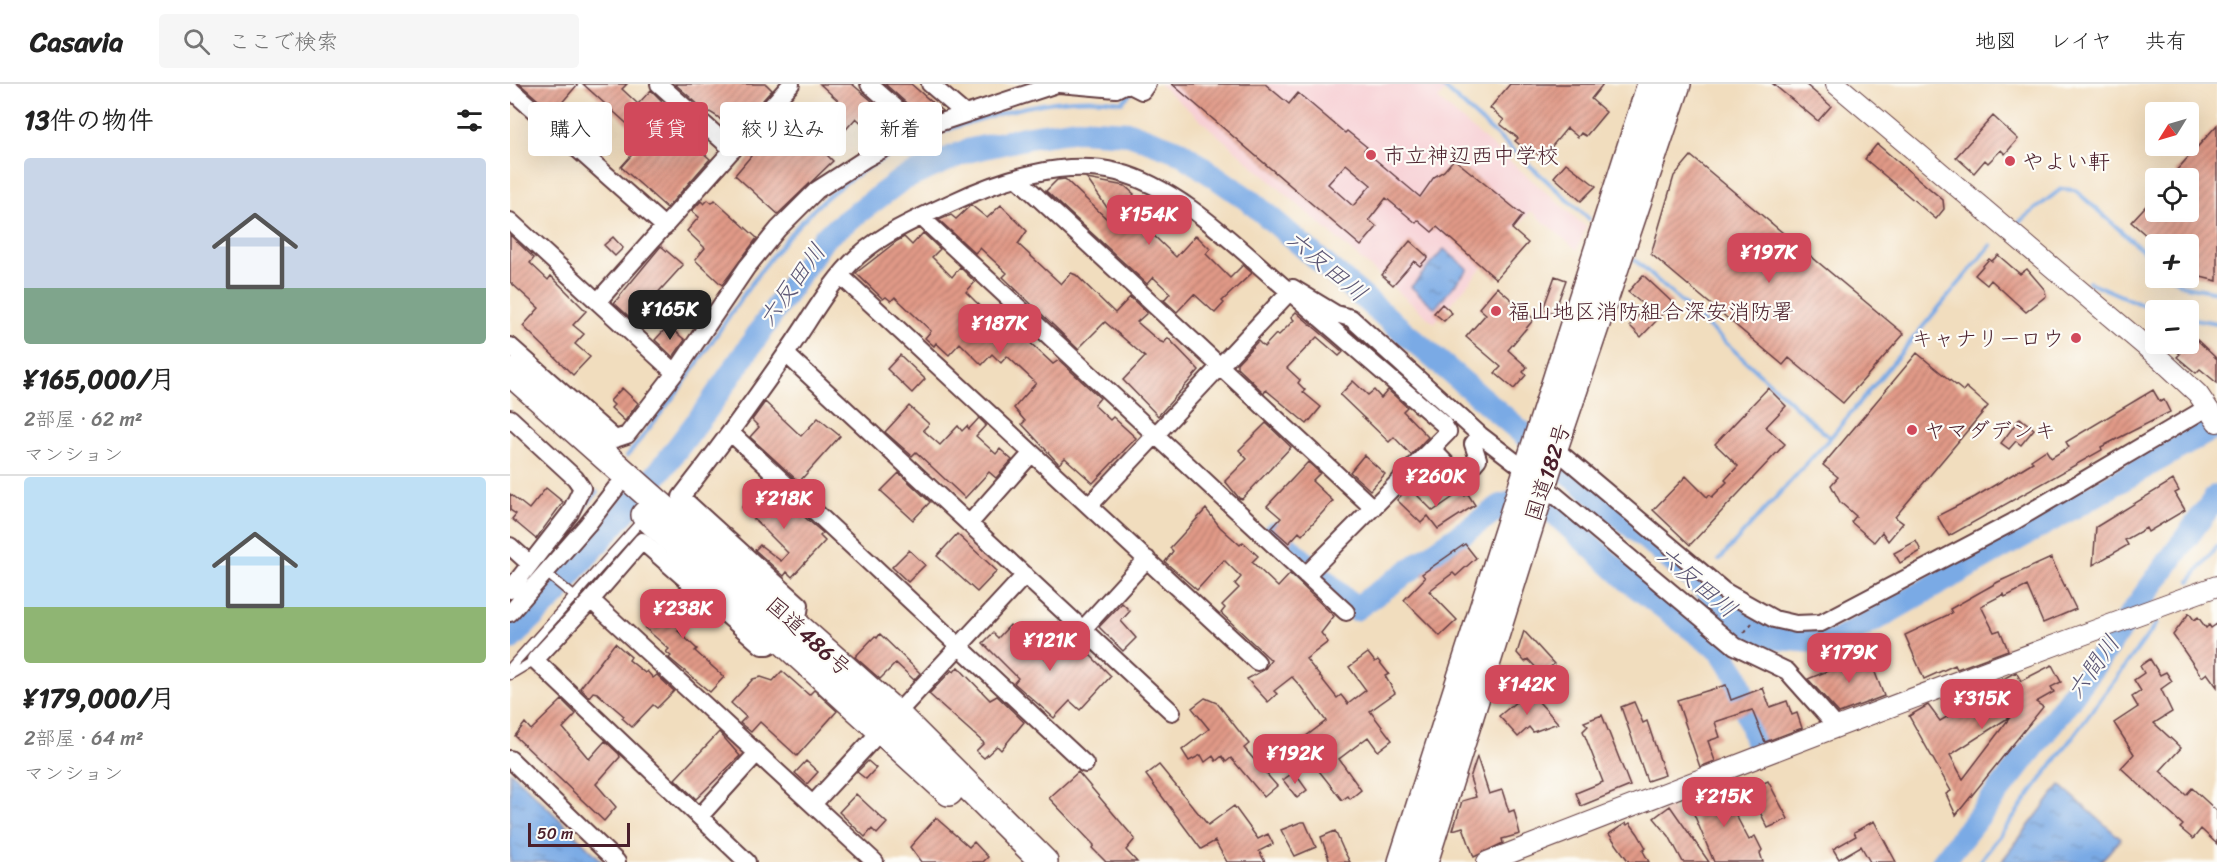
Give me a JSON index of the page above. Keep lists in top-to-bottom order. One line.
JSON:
{"streets":{"highway":["国道182号","国道486号"]},"water":["六反田川","六間川"],"places":["市立神辺西中学校","やよい軒","福山地区消防組合深安消防署","キャナリーロウ","ヤマダデンキ"],"scale_bar":"50 m","north":"bottom left","page":{"header":"Casavia","search":"ここで検索","nav":["地図","レイヤ","共有"],"heading":"13件の物件","map_buttons":["+","−"],"chip":["購入","賃貸","絞り込み","新着"],"list":[{"name":"¥165,000/月","note":"2部屋 · 62 m² · マンション"},{"name":"¥179,000/月","note":"2部屋 · 64 m² · マンション"}],"price":["¥154K","¥197K","¥165K","¥187K","¥260K","¥218K","¥238K","¥121K","¥179K","¥142K","¥315K","¥192K","¥215K"],"scale":"50 m"}}
